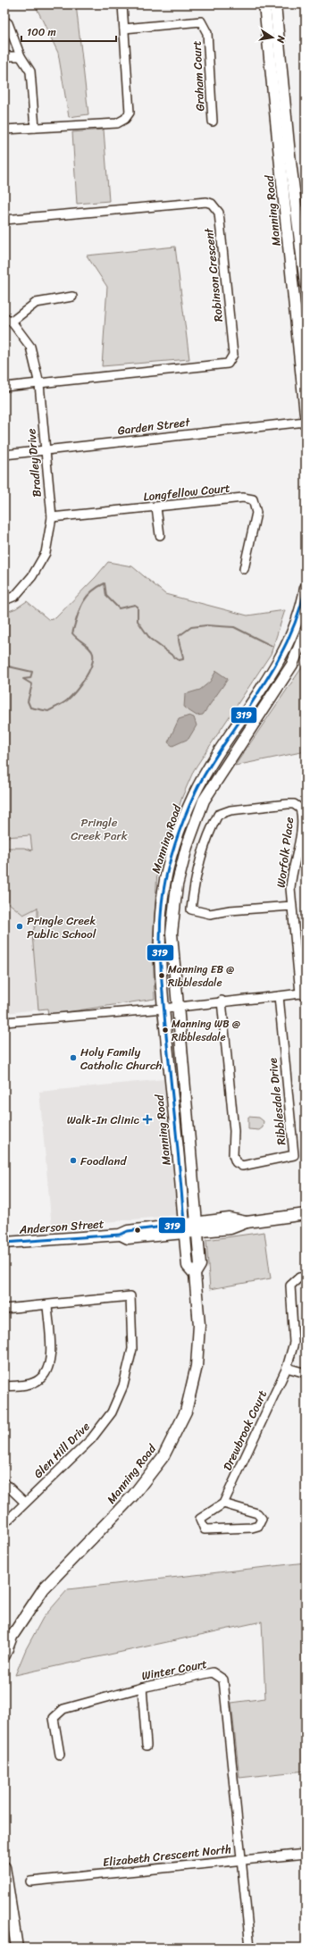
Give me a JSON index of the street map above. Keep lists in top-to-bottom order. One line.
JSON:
{"streets":{"main road":["Manning Road","Anderson Street"],"street":["Graham Court","Robinson Crescent","Garden Street","Bradley Drive","Longfellow Court","Worfolk Place","Ribblesdale Drive","Drewbrook Court","Glen Hill Drive","Winter Court","Elizabeth Crescent North"]},"crossings":[["Manning Road","Anderson Street"],["Robinson Crescent","Bradley Drive"],["Garden Street","Bradley Drive"],["Bradley Drive","Longfellow Court"],["Winter Court","Elizabeth Crescent North"]],"parks":["Pringle Creek Park"],"places":{"other":["Pringle Creek Public School","Manning EB @ Ribblesdale","Manning WB @ Ribblesdale","Holy Family Catholic Church","Foodland"],"health":["Walk-In Clinic"]},"lines":["transit line 319"],"scale_bar":"100 m","north":"right"}
